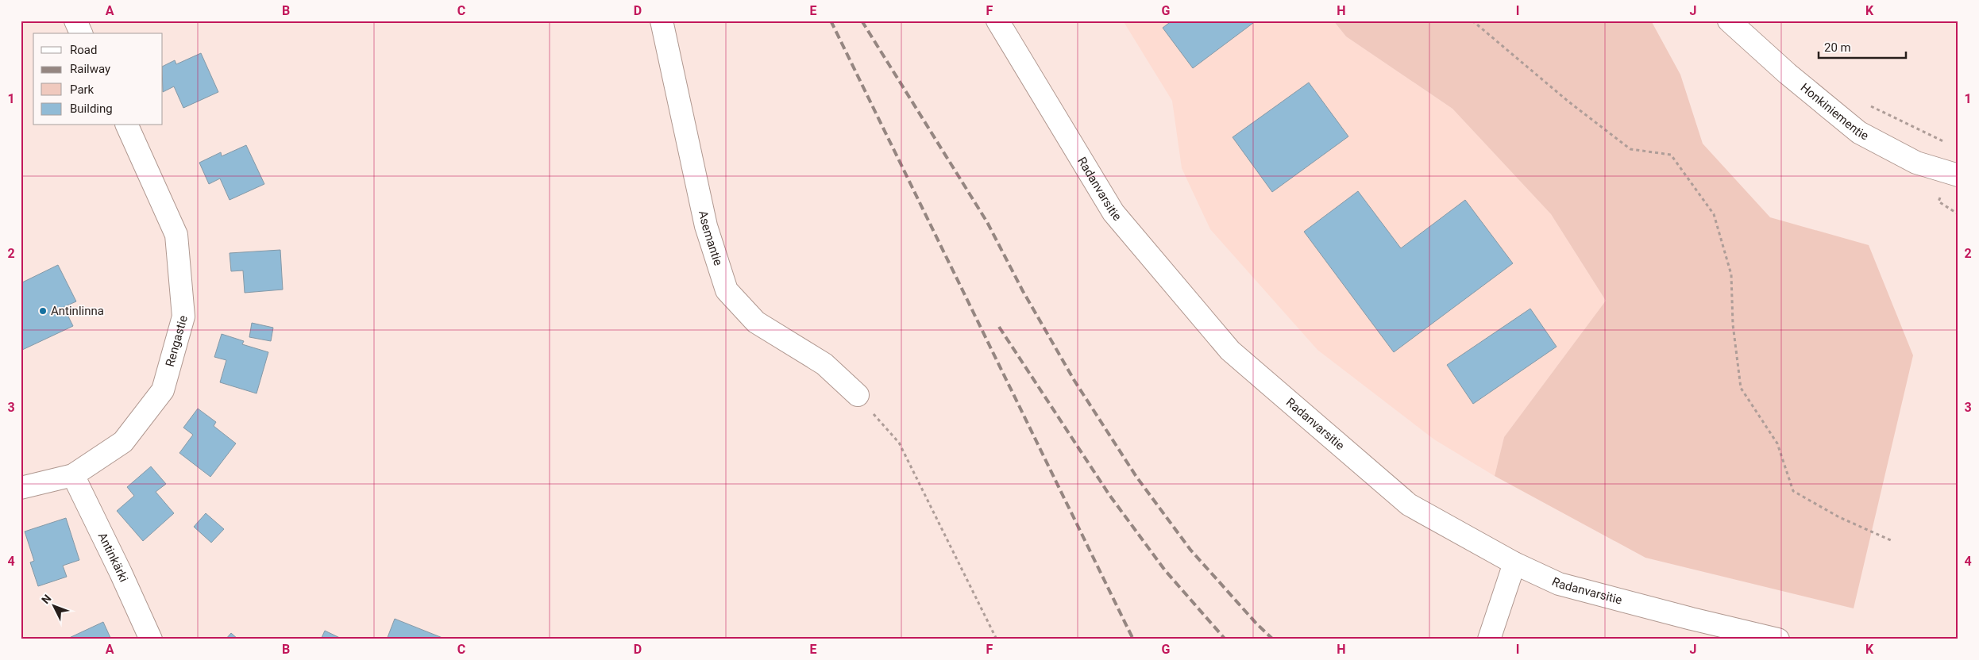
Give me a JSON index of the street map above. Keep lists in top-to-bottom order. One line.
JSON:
{"streets":{"street":["Honkiniementie","Radanvarsitie","Asemantie","Rengastie","Antinkärki"]},"crossings":[["Rengastie","Antinkärki"]],"places":["Antinlinna"],"legend":["Road","Railway","Park","Building"],"scale_bar":"20 m","north":"top left","grid":{"columns":["A","B","C","D","E","F","G","H","I","J","K"],"rows":["1","2","3","4"]}}
